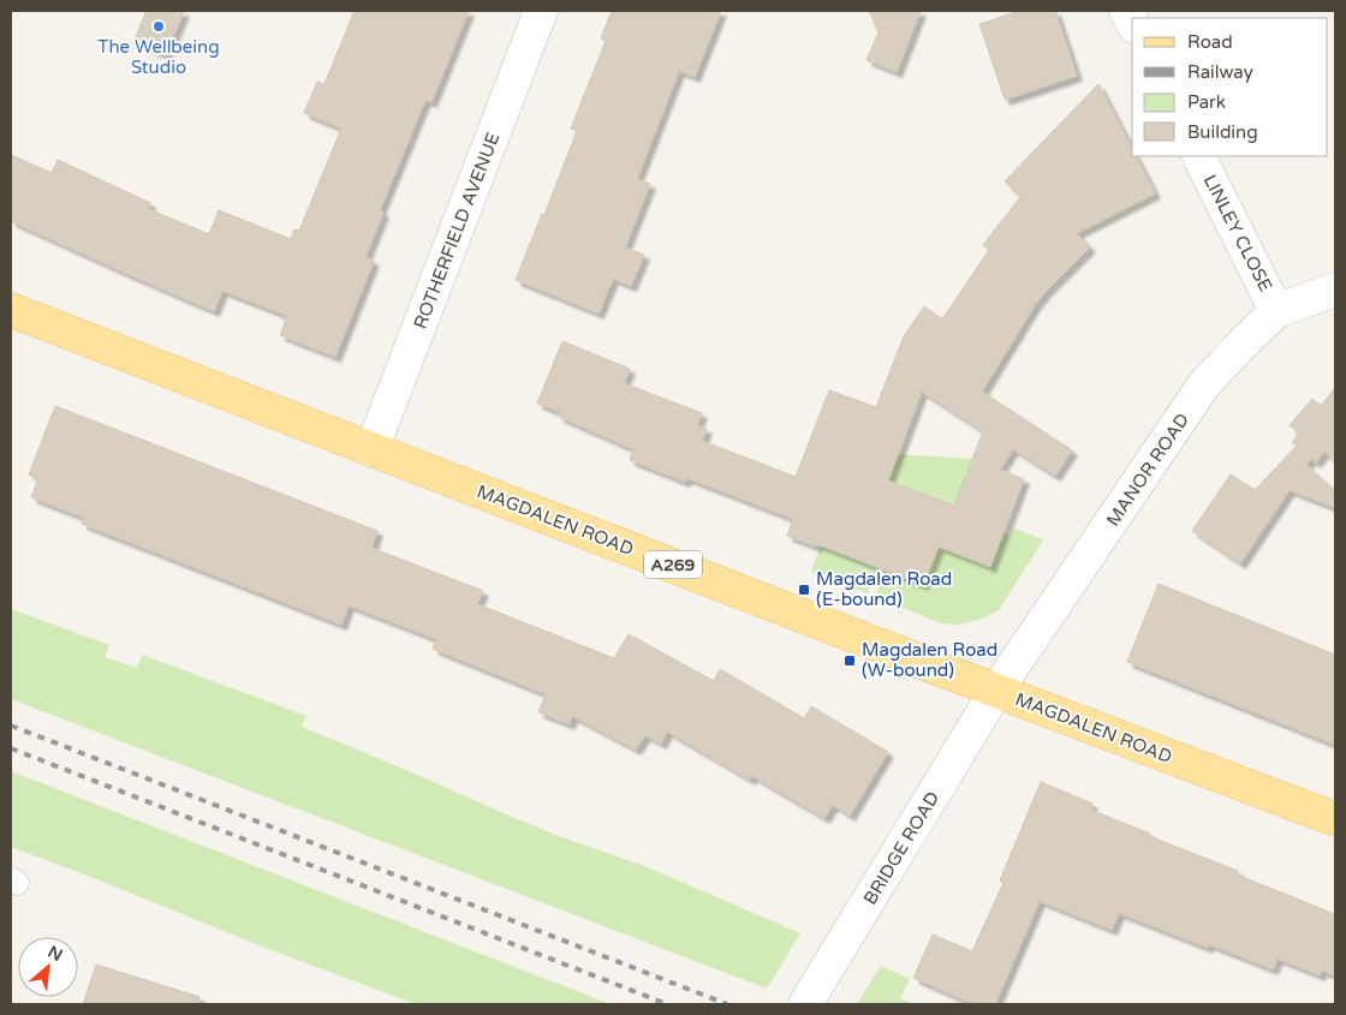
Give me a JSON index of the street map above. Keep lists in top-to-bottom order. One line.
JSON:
{"streets":{"main road":["MAGDALEN ROAD","A269"],"street":["ROTHERFIELD AVENUE","LINLEY CLOSE","MANOR ROAD","BRIDGE ROAD"]},"crossings":[["ROTHERFIELD AVENUE","MAGDALEN ROAD"],["LINLEY CLOSE","MANOR ROAD"],["MANOR ROAD","MAGDALEN ROAD"],["MANOR ROAD","BRIDGE ROAD"],["MAGDALEN ROAD","BRIDGE ROAD"]],"places":{"other":["The Wellbeing Studio"],"transit":["Magdalen Road (E-bound)","Magdalen Road (W-bound)"]},"legend":["Road","Railway","Park","Building"],"north":"top right"}
